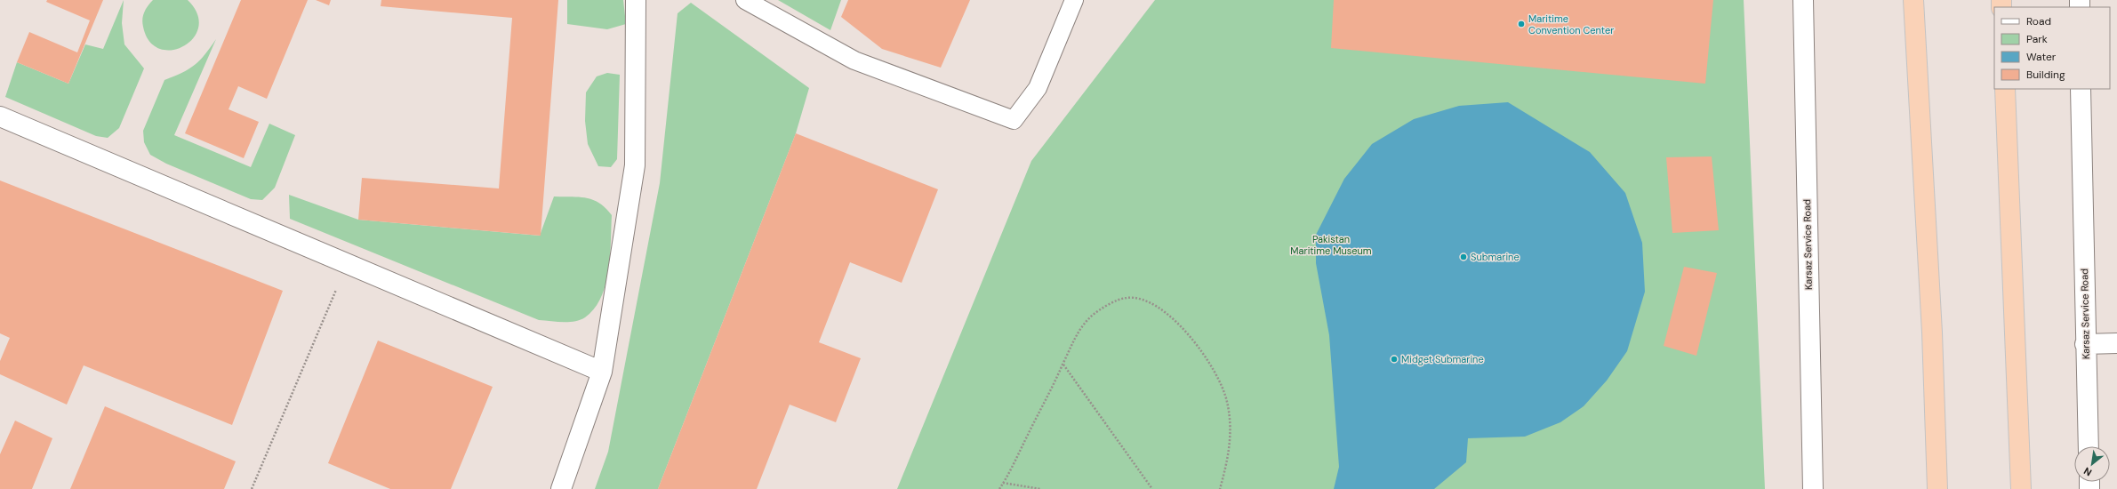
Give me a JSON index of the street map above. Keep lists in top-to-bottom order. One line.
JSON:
{"streets":{"street":["Karsaz Service Road"]},"parks":["Pakistan Maritime Museum"],"places":["Maritime Convention Center","Submarine","Midget Submarine"],"legend":["Road","Park","Water","Building"],"north":"bottom left"}
